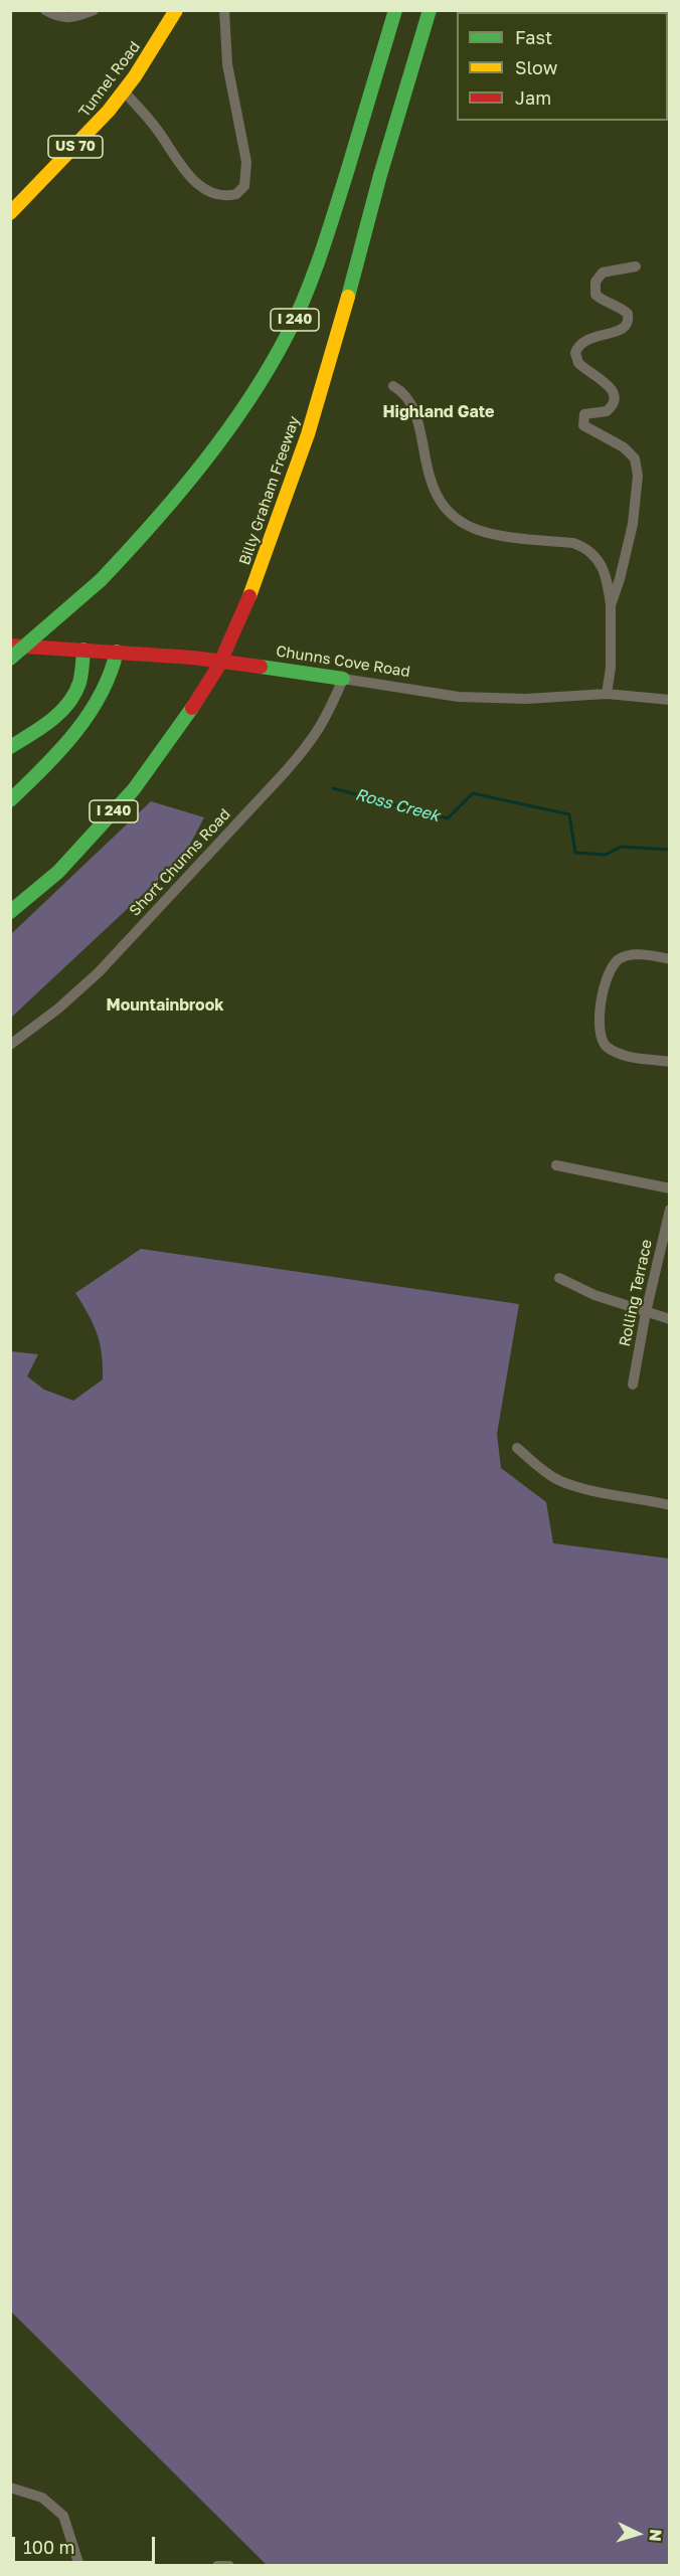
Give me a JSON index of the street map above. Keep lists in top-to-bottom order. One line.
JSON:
{"streets":{"main road":["Tunnel Road","US 70","I 240","Billy Graham Freeway","Chunns Cove Road"],"street":["Short Chunns Road","Rolling Terrace"]},"crossings":[["Chunns Cove Road","Short Chunns Road"]],"districts":["Highland Gate","Mountainbrook"],"water":["Ross Creek"],"legend":["Fast","Slow","Jam"],"scale_bar":"100 m","north":"right"}
